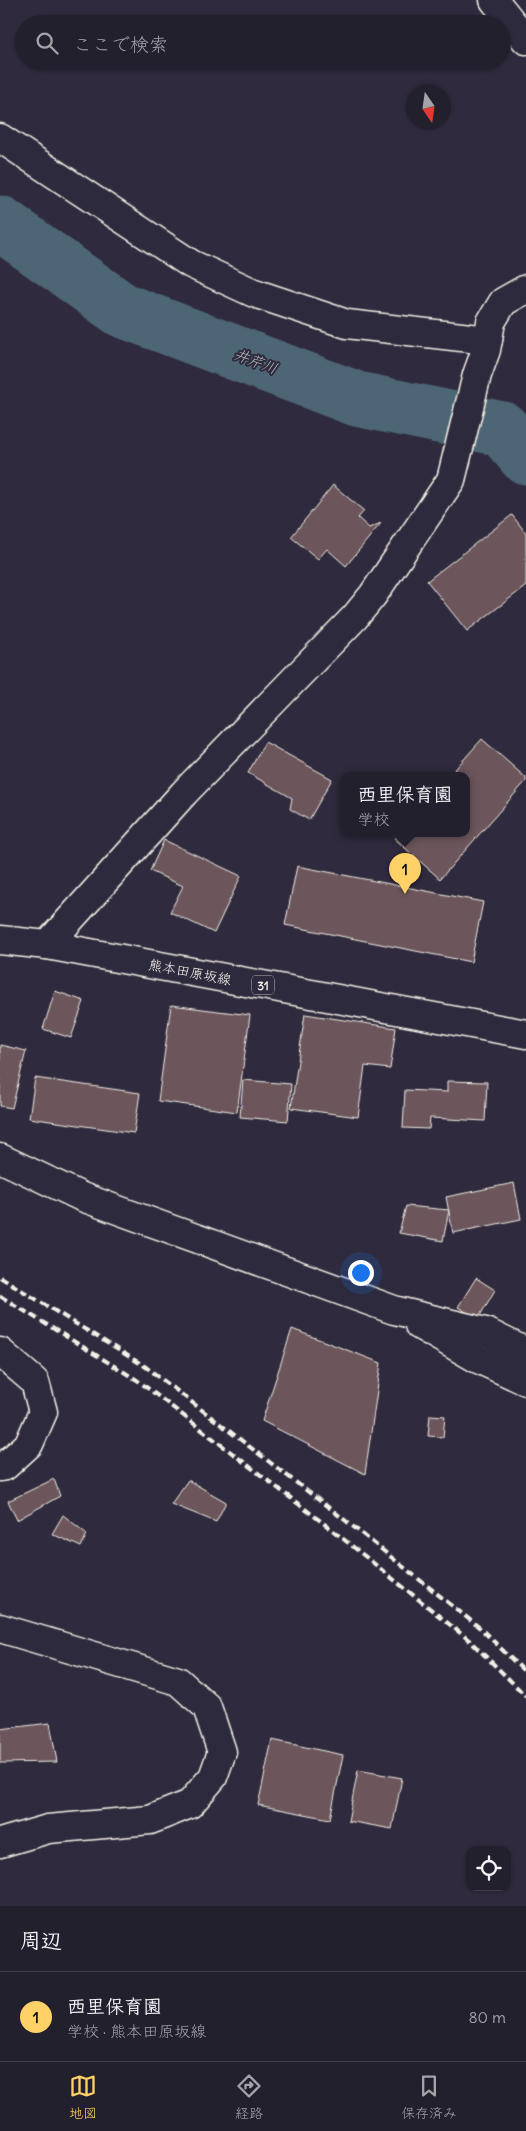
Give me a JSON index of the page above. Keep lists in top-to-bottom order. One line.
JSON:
{"streets":{"street":["熊本田原坂線","31"]},"water":["井芹川"],"north":"bottom","page":{"search":"ここで検索","popup":["西里保育園","学校"],"pins":"1","heading":"周辺","list":[{"mark":"1","name":"西里保育園","note":"学校 · 熊本田原坂線","value":"80 m"}],"nav":["地図","経路","保存済み"]}}
